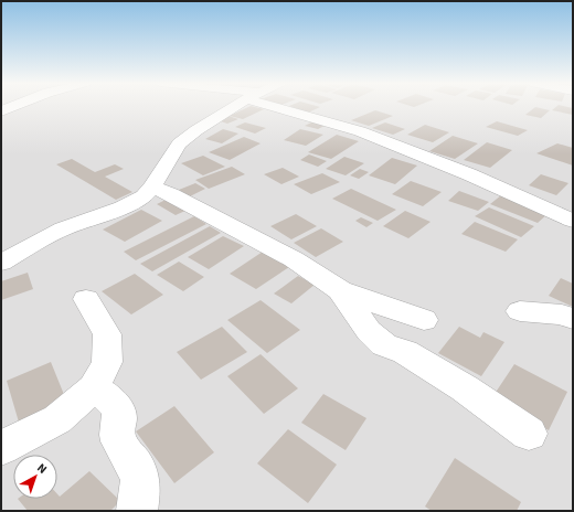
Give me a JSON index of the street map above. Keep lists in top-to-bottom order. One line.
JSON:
{"north":"top right"}
